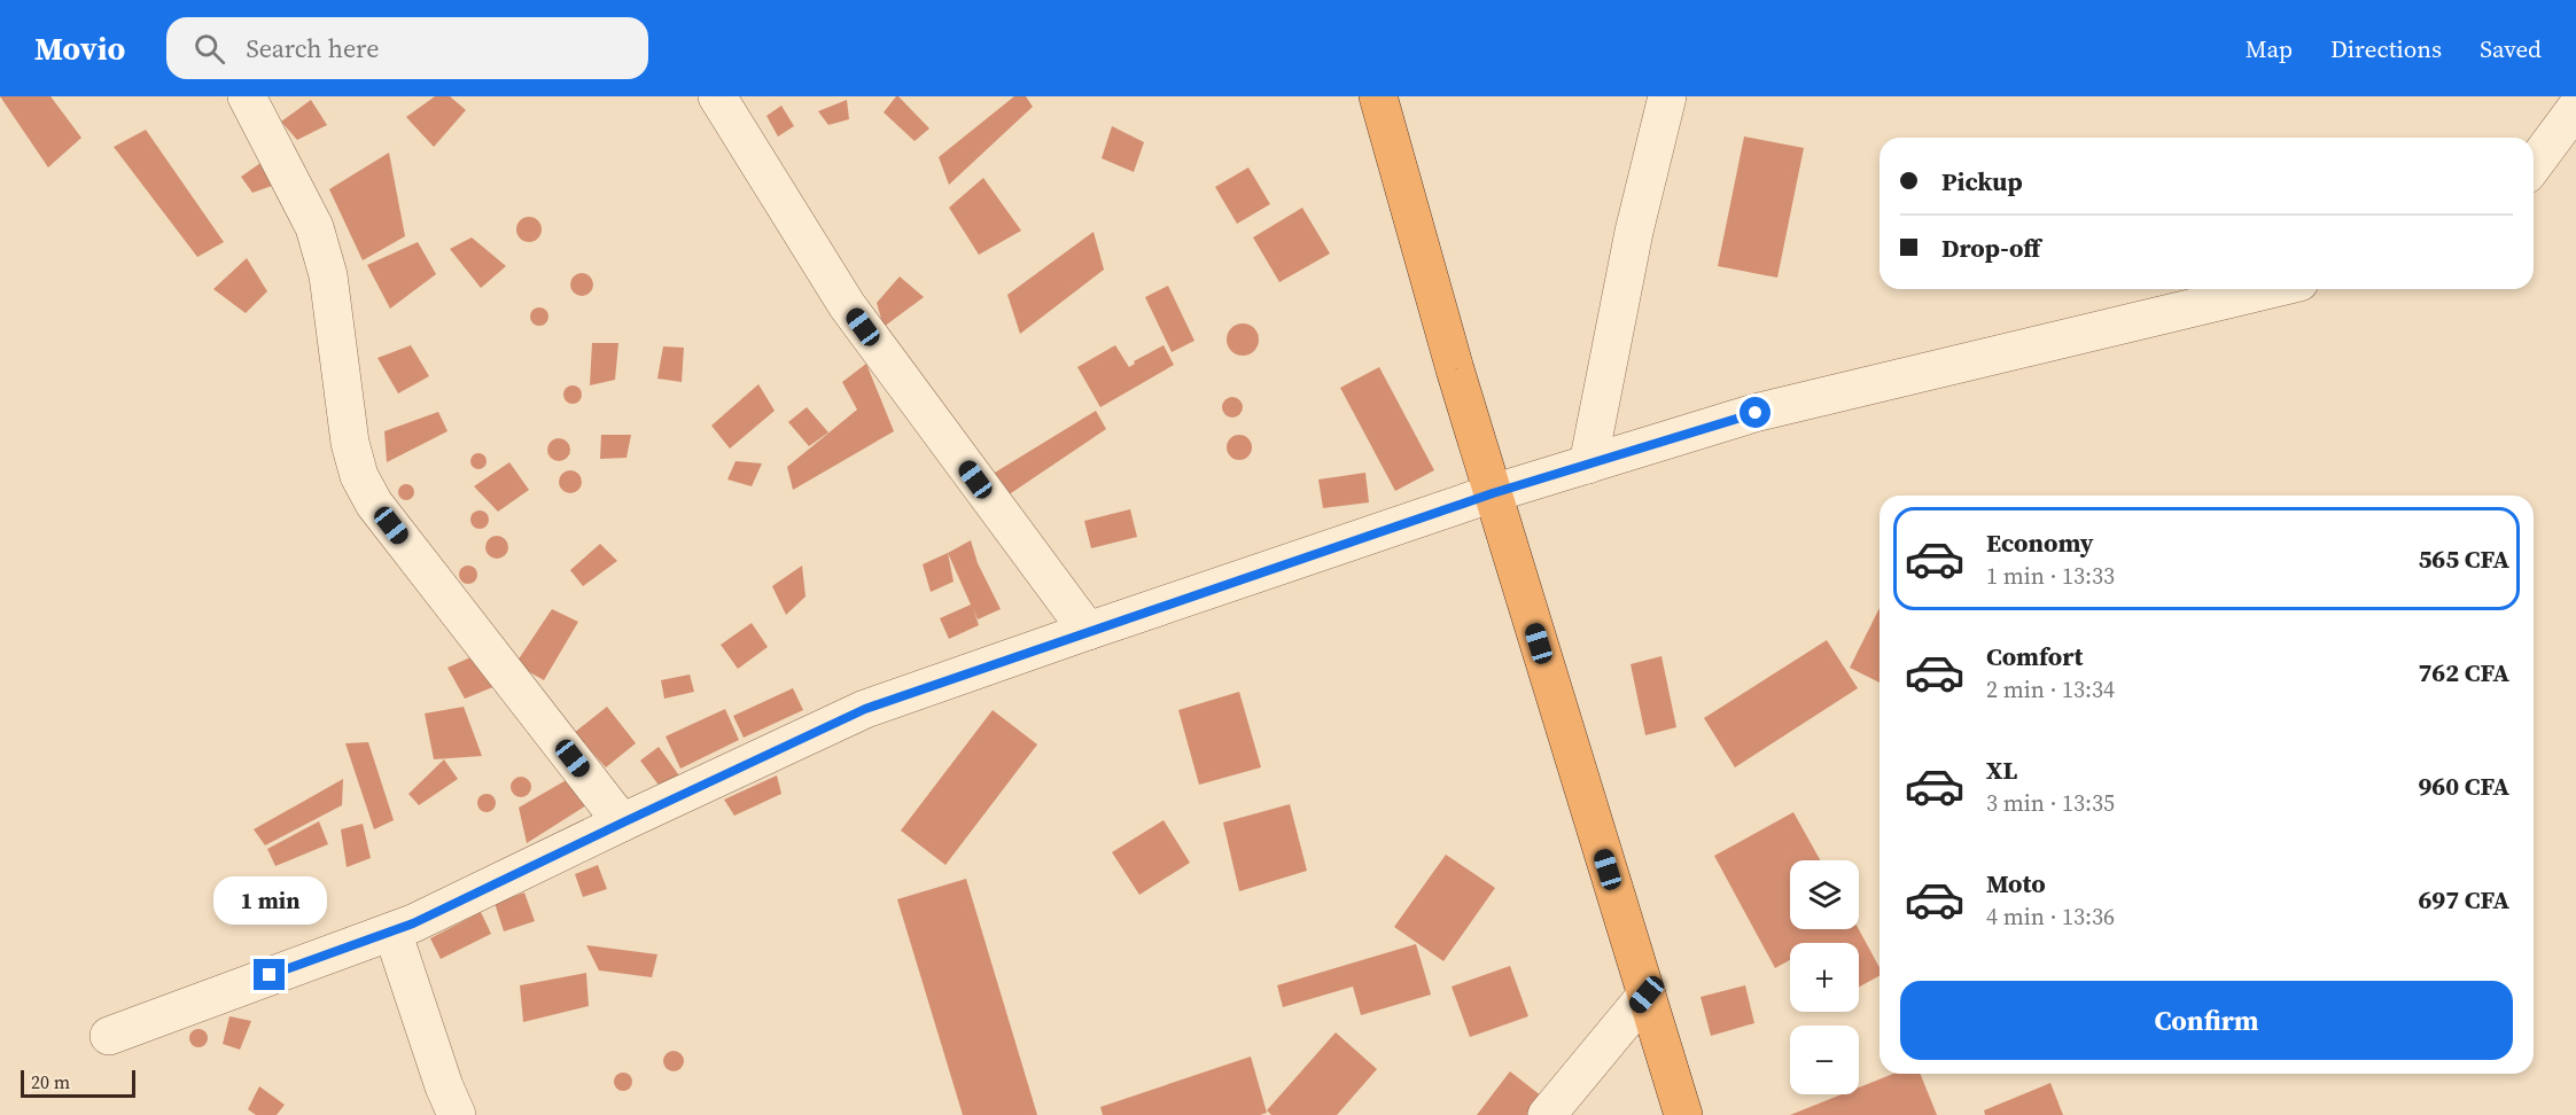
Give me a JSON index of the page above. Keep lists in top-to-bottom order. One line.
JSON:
{"scale_bar":"20 m","page":{"header":"Movio","search":"Search here","nav":["Map","Directions","Saved"],"banner":["Pickup","Drop-off"],"list":[{"name":"Economy","note":"1 min · 13:33","value":"565 CFA"},{"name":"Comfort","note":"2 min · 13:34","value":"762 CFA"},{"name":"XL","note":"3 min · 13:35","value":"960 CFA"},{"name":"Moto","note":"4 min · 13:36","value":"697 CFA"}],"map_buttons":["+","−"],"bubble":"1 min","buttons":"Confirm","scale":"20 m"}}
